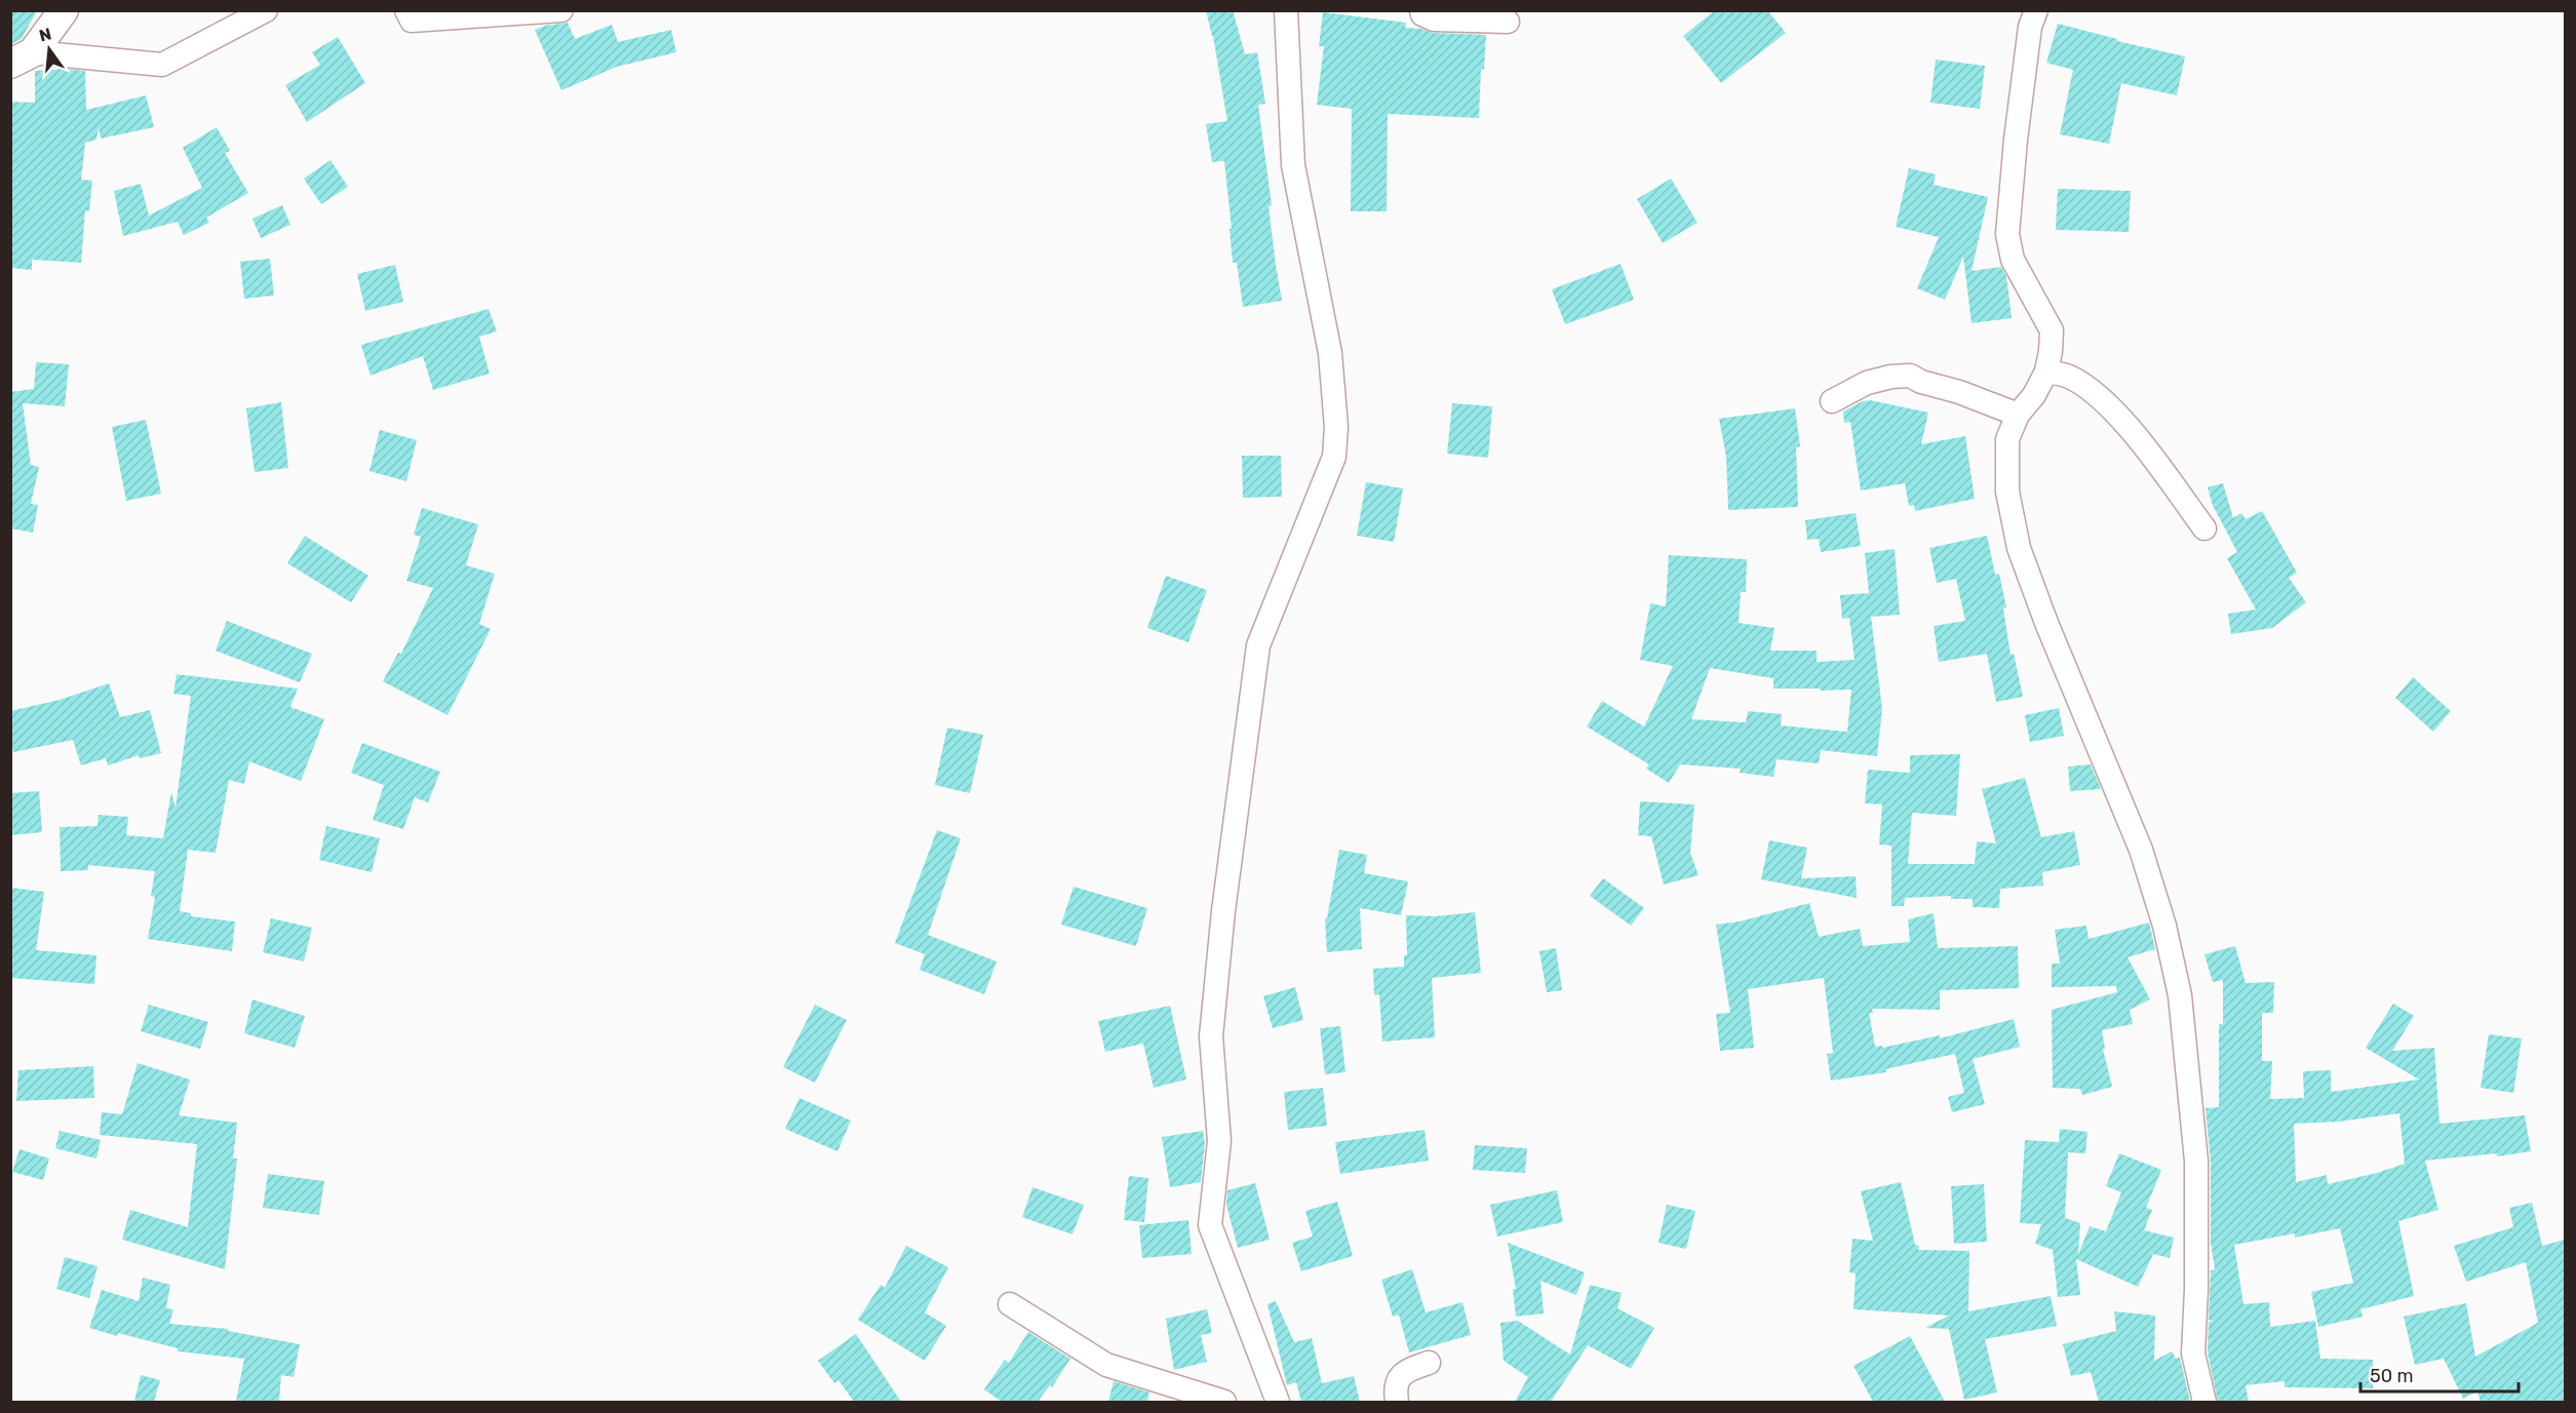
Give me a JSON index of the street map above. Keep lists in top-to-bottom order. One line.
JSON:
{"scale_bar":"50 m","north":"top"}
